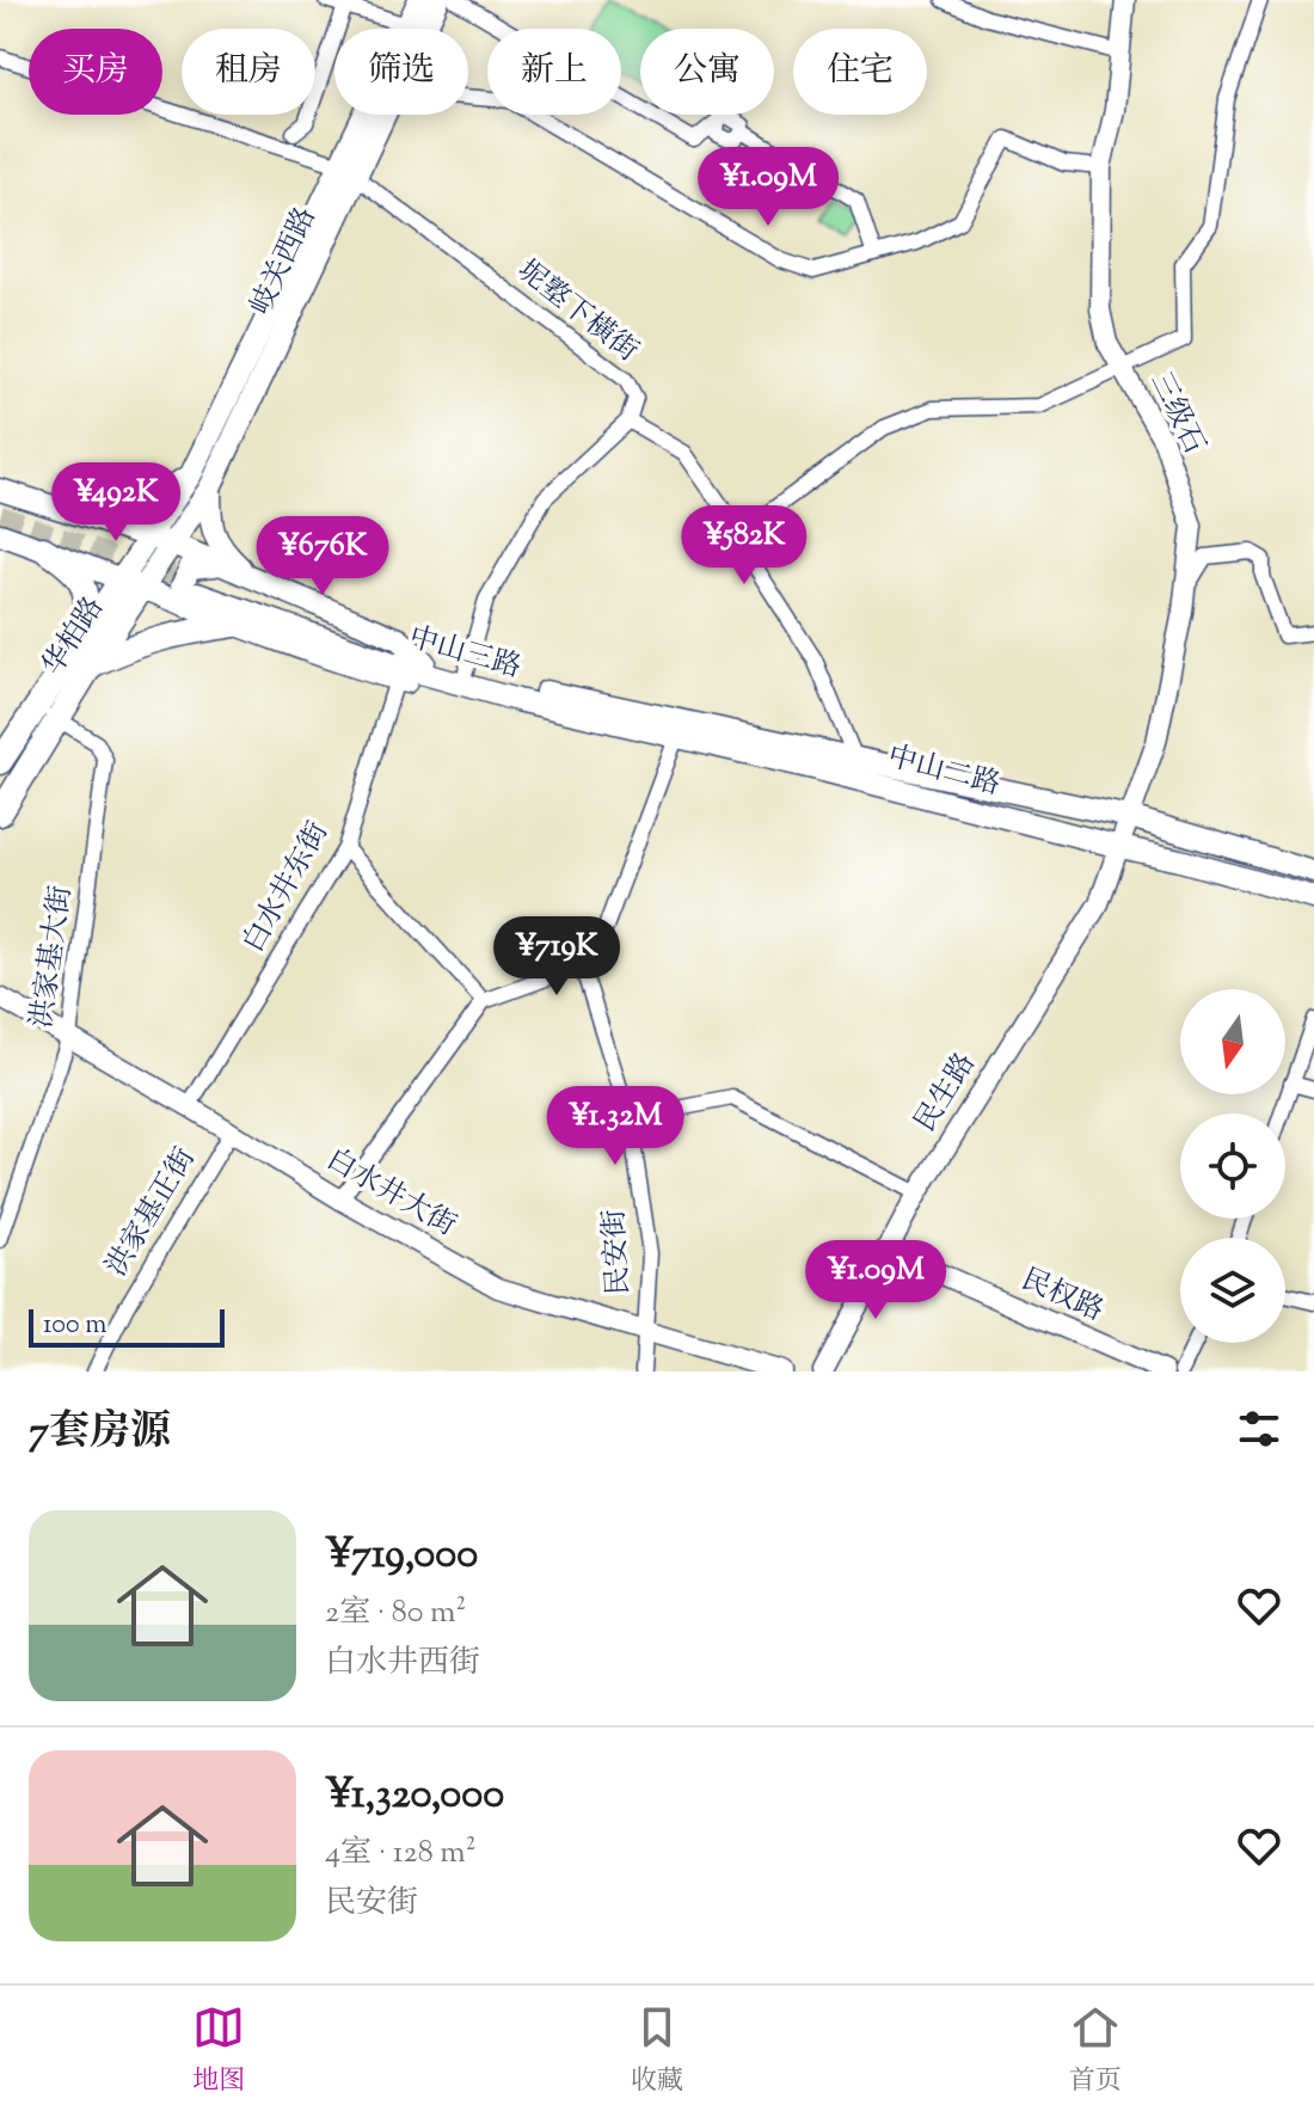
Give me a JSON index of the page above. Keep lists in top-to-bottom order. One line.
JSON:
{"streets":{"main road":["岐关西路","华柏路","中山三路","中山二路"],"street":["坭墪下橫街","三级石","白水井东街","洪家基大街","民生路","白水井大街","洪家基正街","民安街","民权路"]},"crossings":[["岐关西路","坭墪下橫街"],["岐关西路","华柏路"],["三级石","中山二路"],["三级石","民生路"],["华柏路","洪家基大街"],["中山三路","中山二路"],["中山二路","民生路"],["白水井东街","白水井大街"],["洪家基大街","白水井大街"],["民生路","民权路"],["白水井大街","洪家基正街"],["白水井大街","民安街"]],"scale_bar":"100 m","north":"bottom","page":{"chip":["买房","租房","筛选","新上","公寓","住宅"],"price":["¥1.09M","¥492K","¥582K","¥676K","¥719K","¥1.32M","¥1.09M"],"scale":"100 m","heading":"7套房源","list":[{"name":"¥719,000","note":"2室 · 80 m² · 白水井西街"},{"name":"¥1,320,000","note":"4室 · 128 m² · 民安街"}],"tabs":["地图","收藏","首页"]}}
